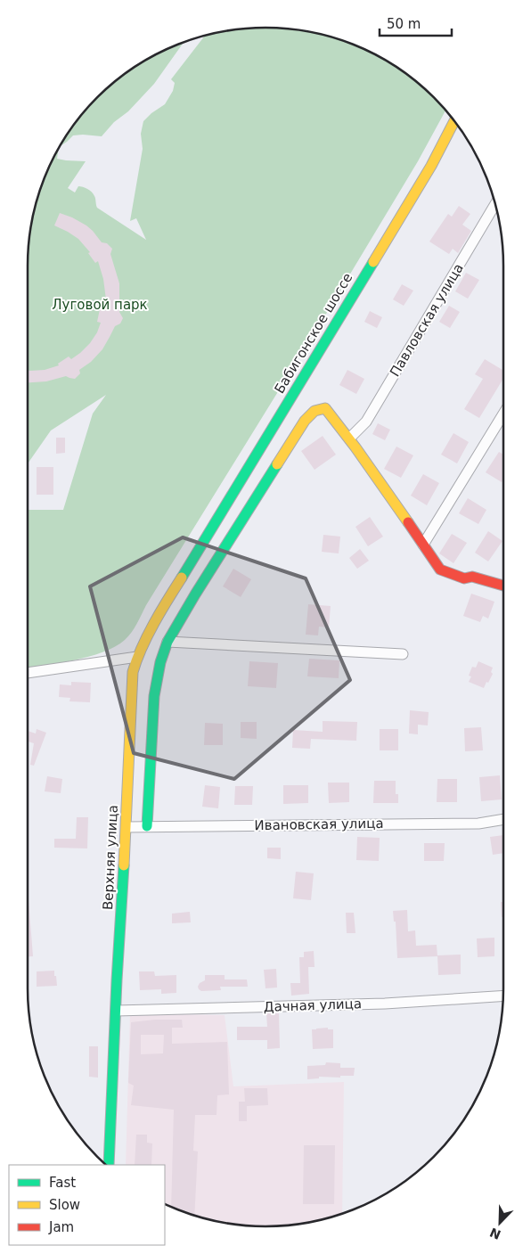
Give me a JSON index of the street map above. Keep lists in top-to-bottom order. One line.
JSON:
{"streets":{"street":["Павловская улица","Бабигонское шоссе","Ивановская улица","Верхняя улица","Дачная улица"]},"crossings":[["Бабигонское шоссе","Верхняя улица"],["Ивановская улица","Верхняя улица"],["Верхняя улица","Дачная улица"]],"parks":["Луговой парк"],"legend":["Fast","Slow","Jam"],"scale_bar":"50 m","north":"bottom left"}
